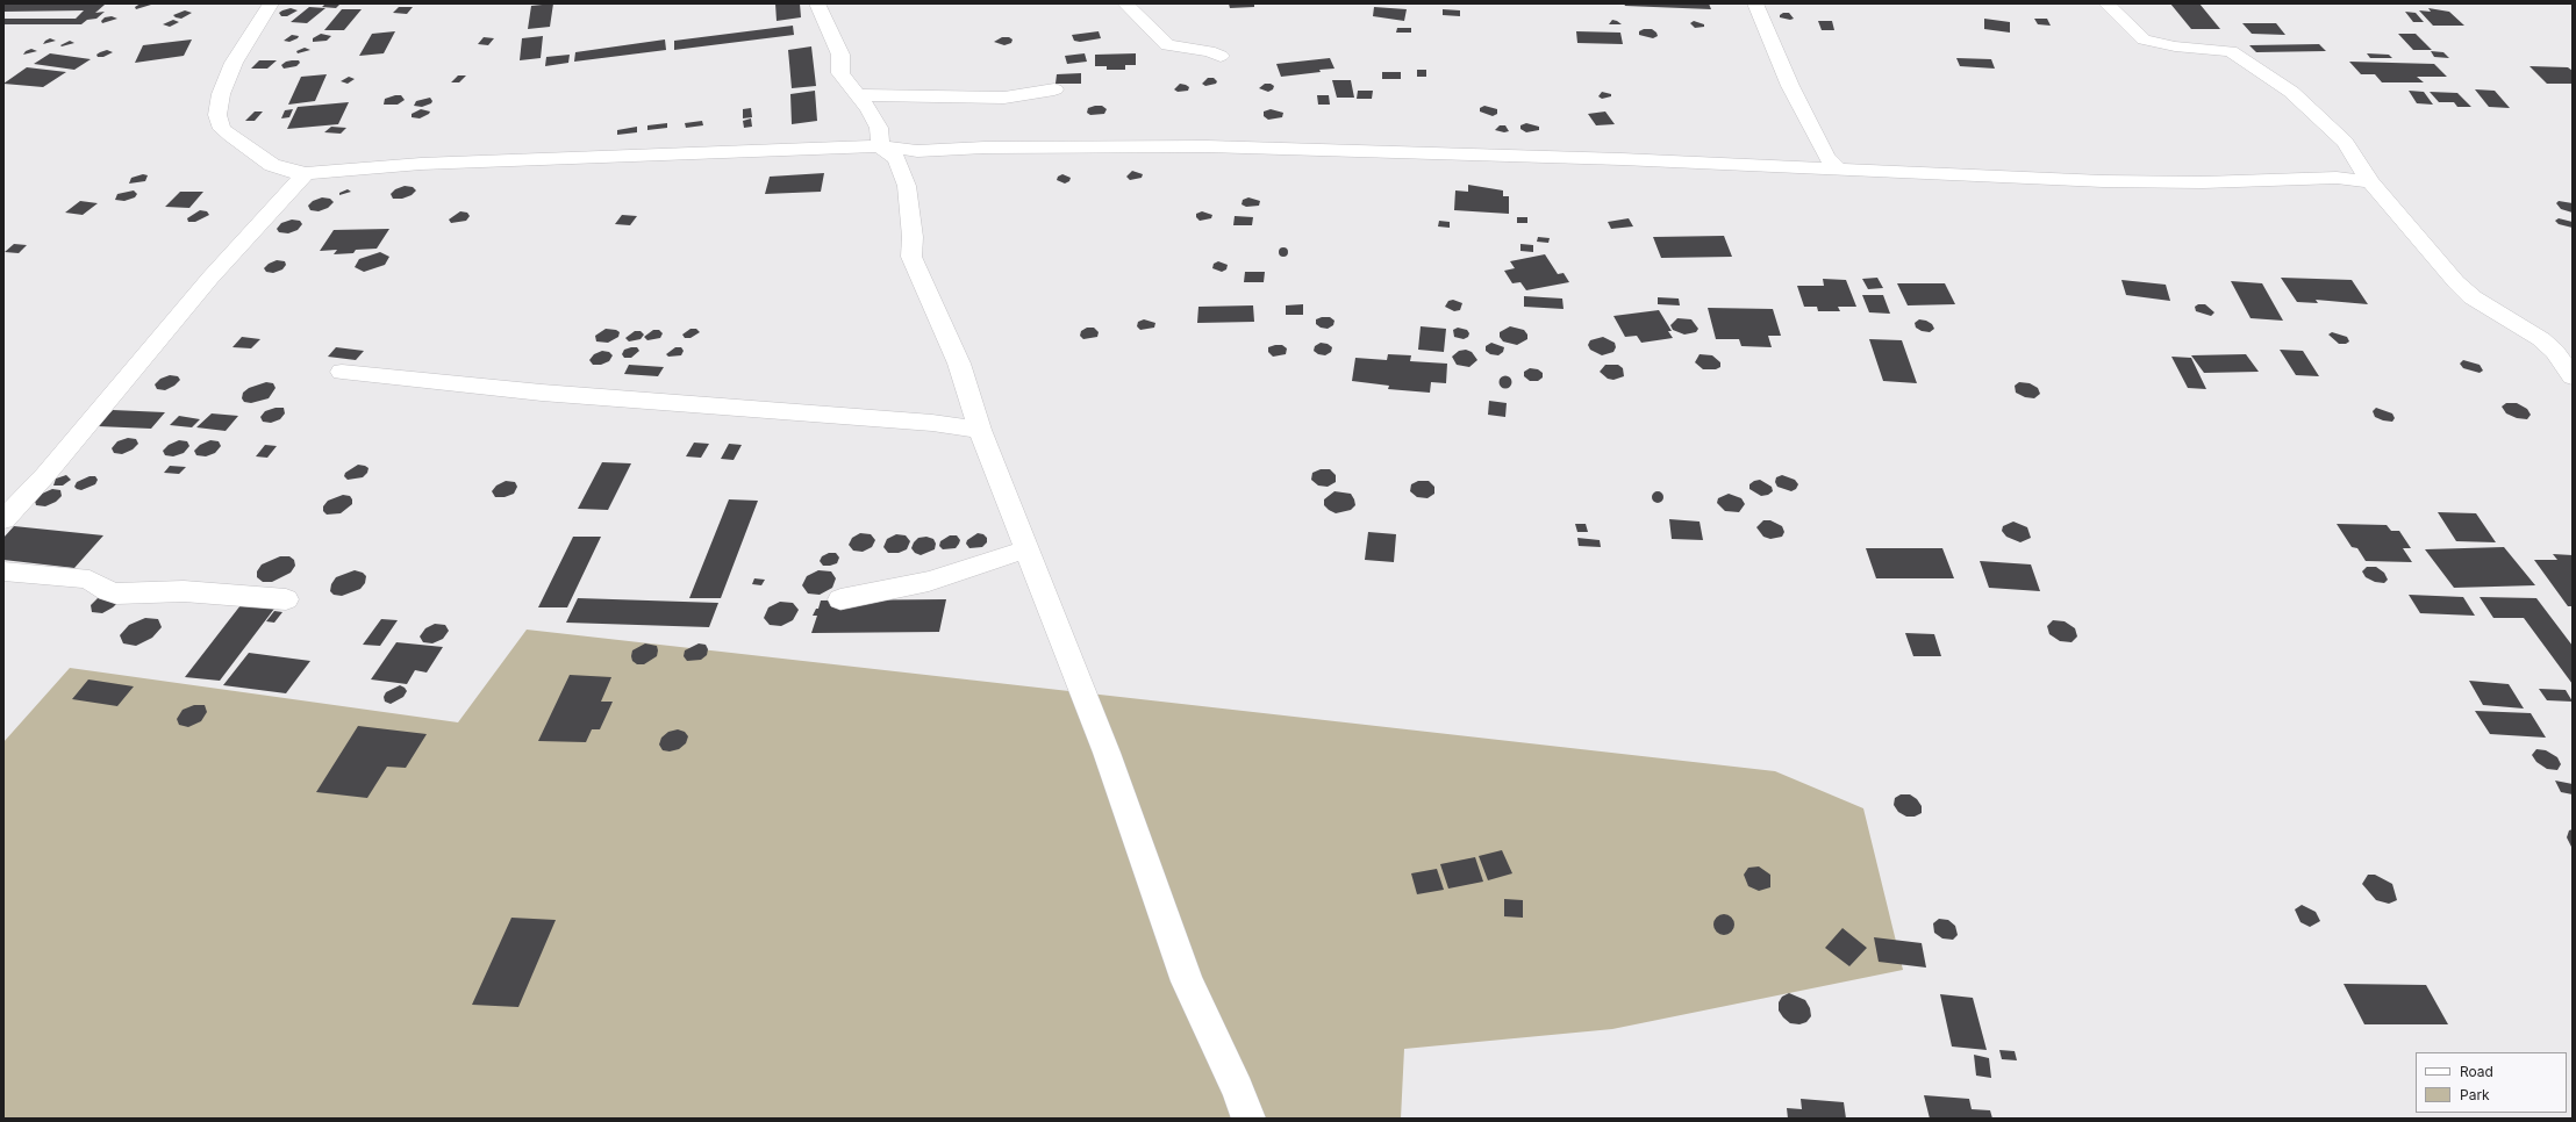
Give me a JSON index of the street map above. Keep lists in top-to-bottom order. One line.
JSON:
{"legend":["Road","Park"]}
